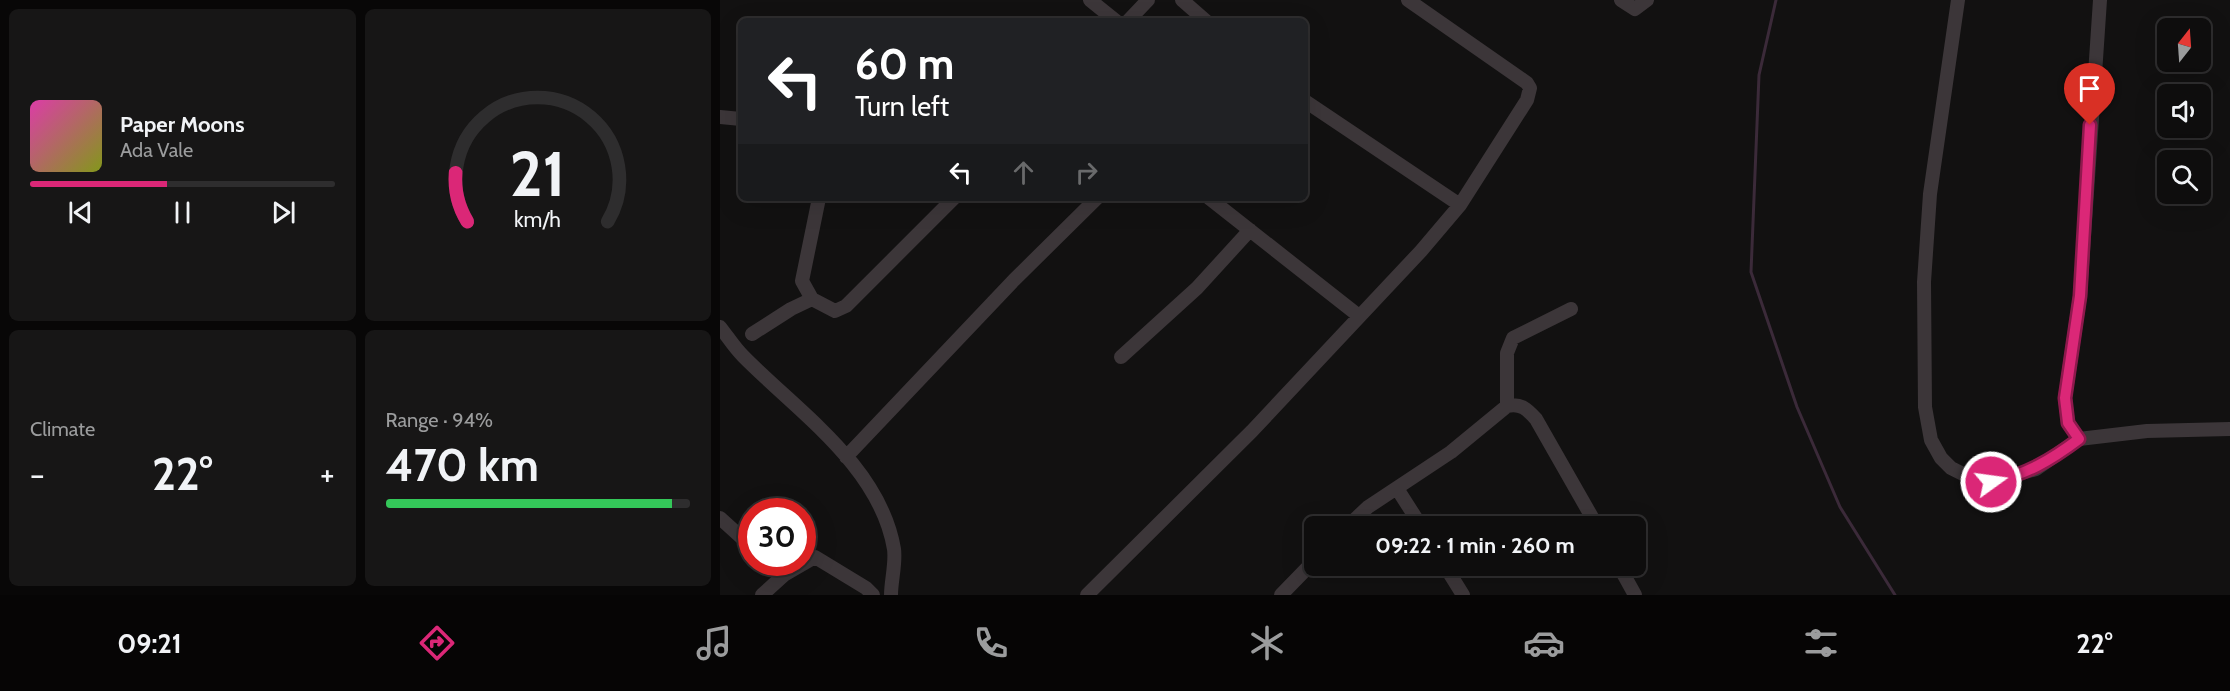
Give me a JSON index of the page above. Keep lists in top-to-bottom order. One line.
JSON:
{"north":"top","page":{"turn":["60 m","Turn left"],"song":["Paper Moons","Ada Vale"],"tile":["Climate",["Range · 94%","470 km"]],"heat":["−","22°","+"],"limit":"30","trip":"09:22 · 1 min · 260 m","tabs":["09:21","22°"],"gauge":["21","km/h"]}}
